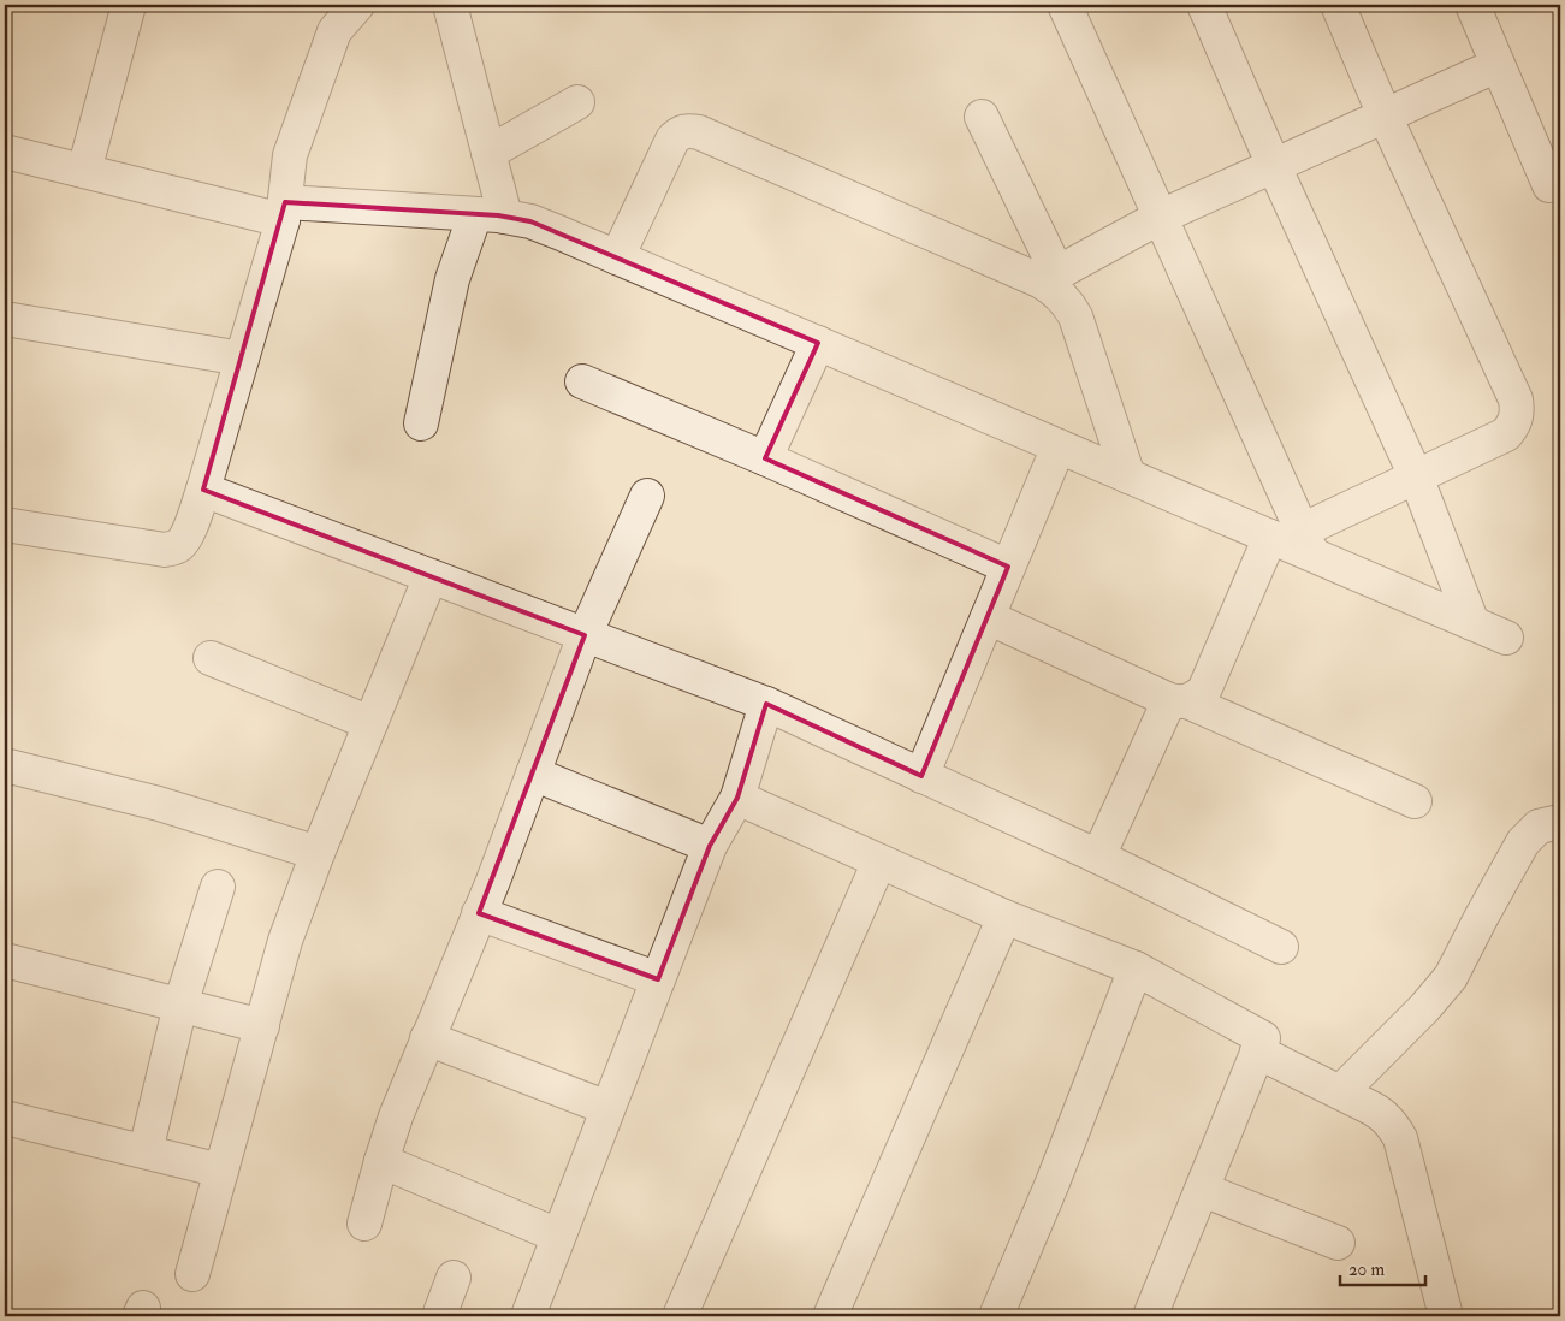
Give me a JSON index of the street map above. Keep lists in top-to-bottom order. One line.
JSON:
{"scale_bar":"20 m"}
